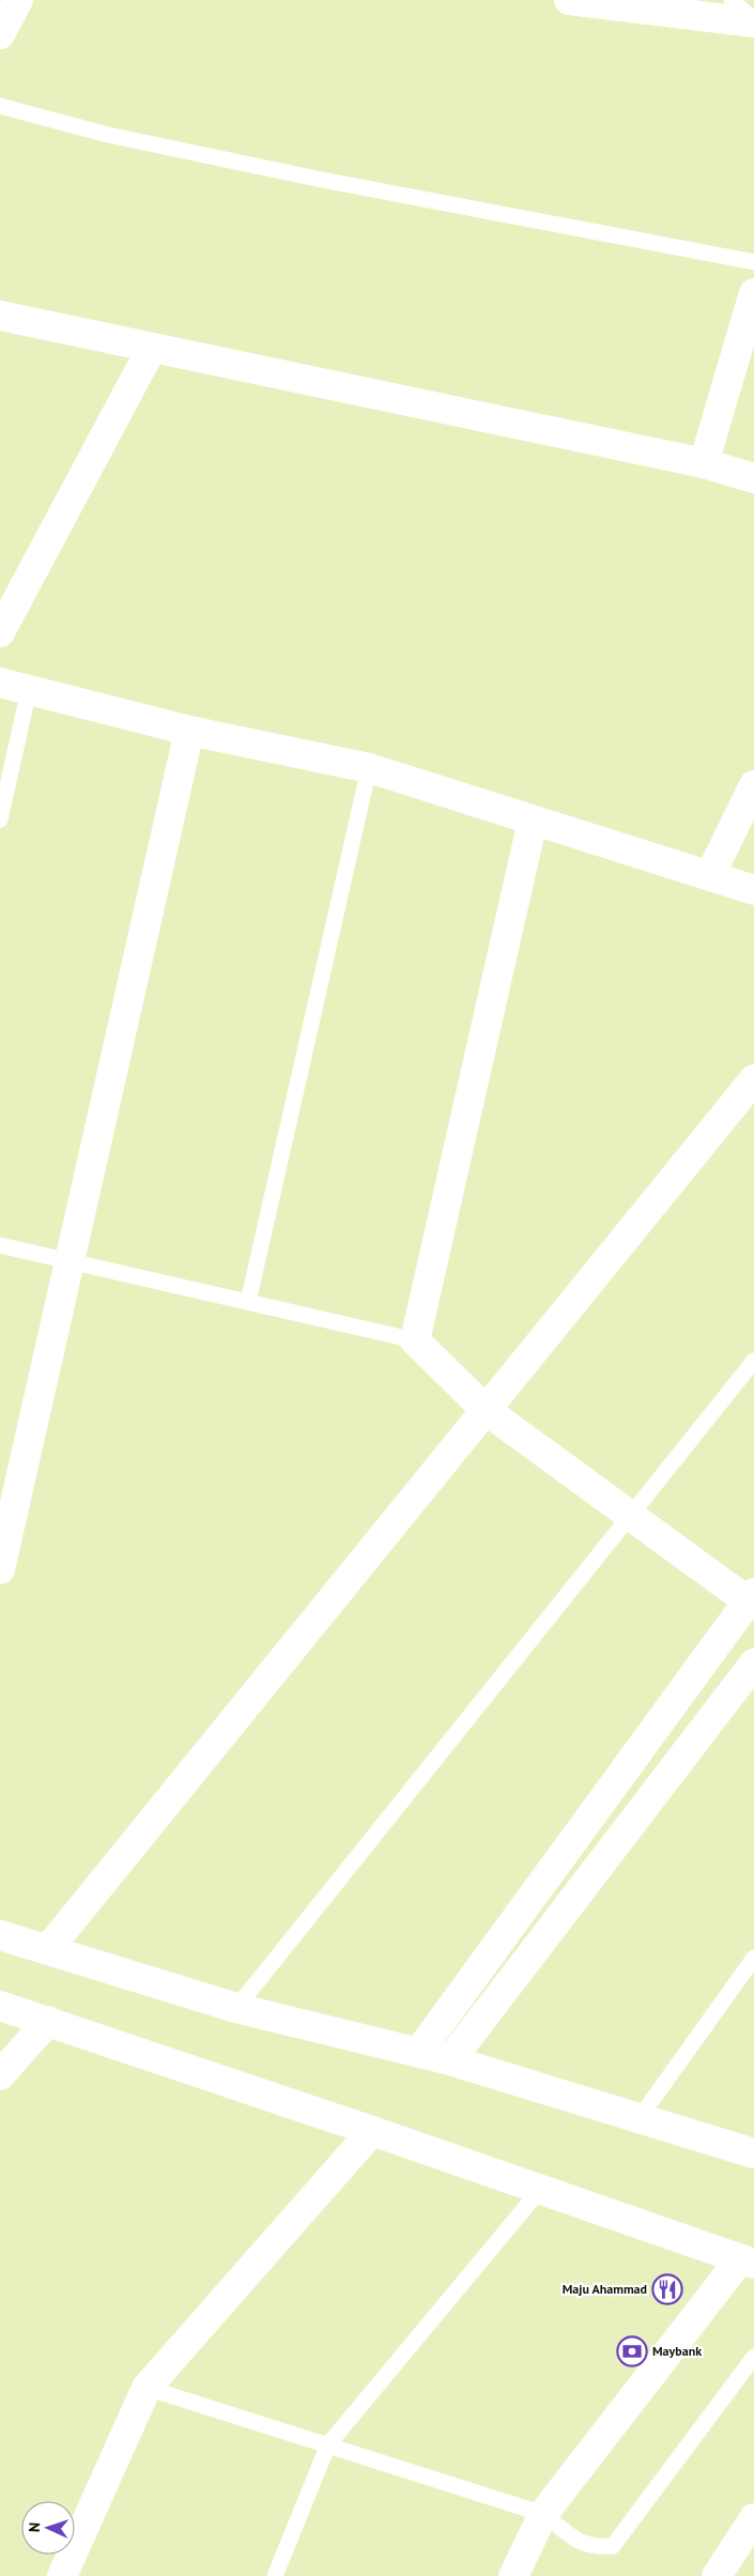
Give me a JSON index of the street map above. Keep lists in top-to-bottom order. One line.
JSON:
{"places":{"restaurant":["Maju Ahammad"],"bank":["Maybank"]},"north":"left"}
